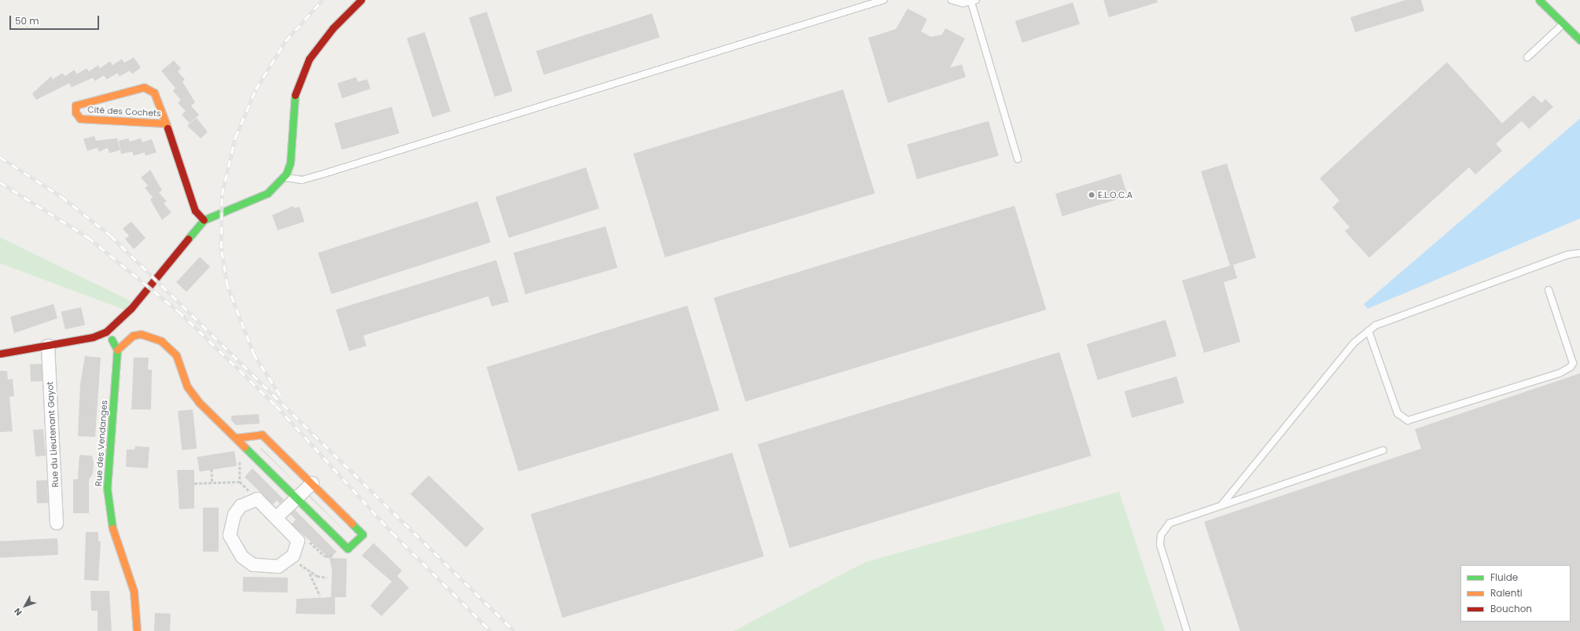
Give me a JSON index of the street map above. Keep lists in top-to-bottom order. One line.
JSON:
{"streets":{"street":["Cité des Cochets","Rue du Lieutenant Gayot","Rue des Vendanges"]},"places":["E.L.O.C.A"],"legend":["Fluide","Ralenti","Bouchon"],"scale_bar":"50 m","north":"bottom left"}
